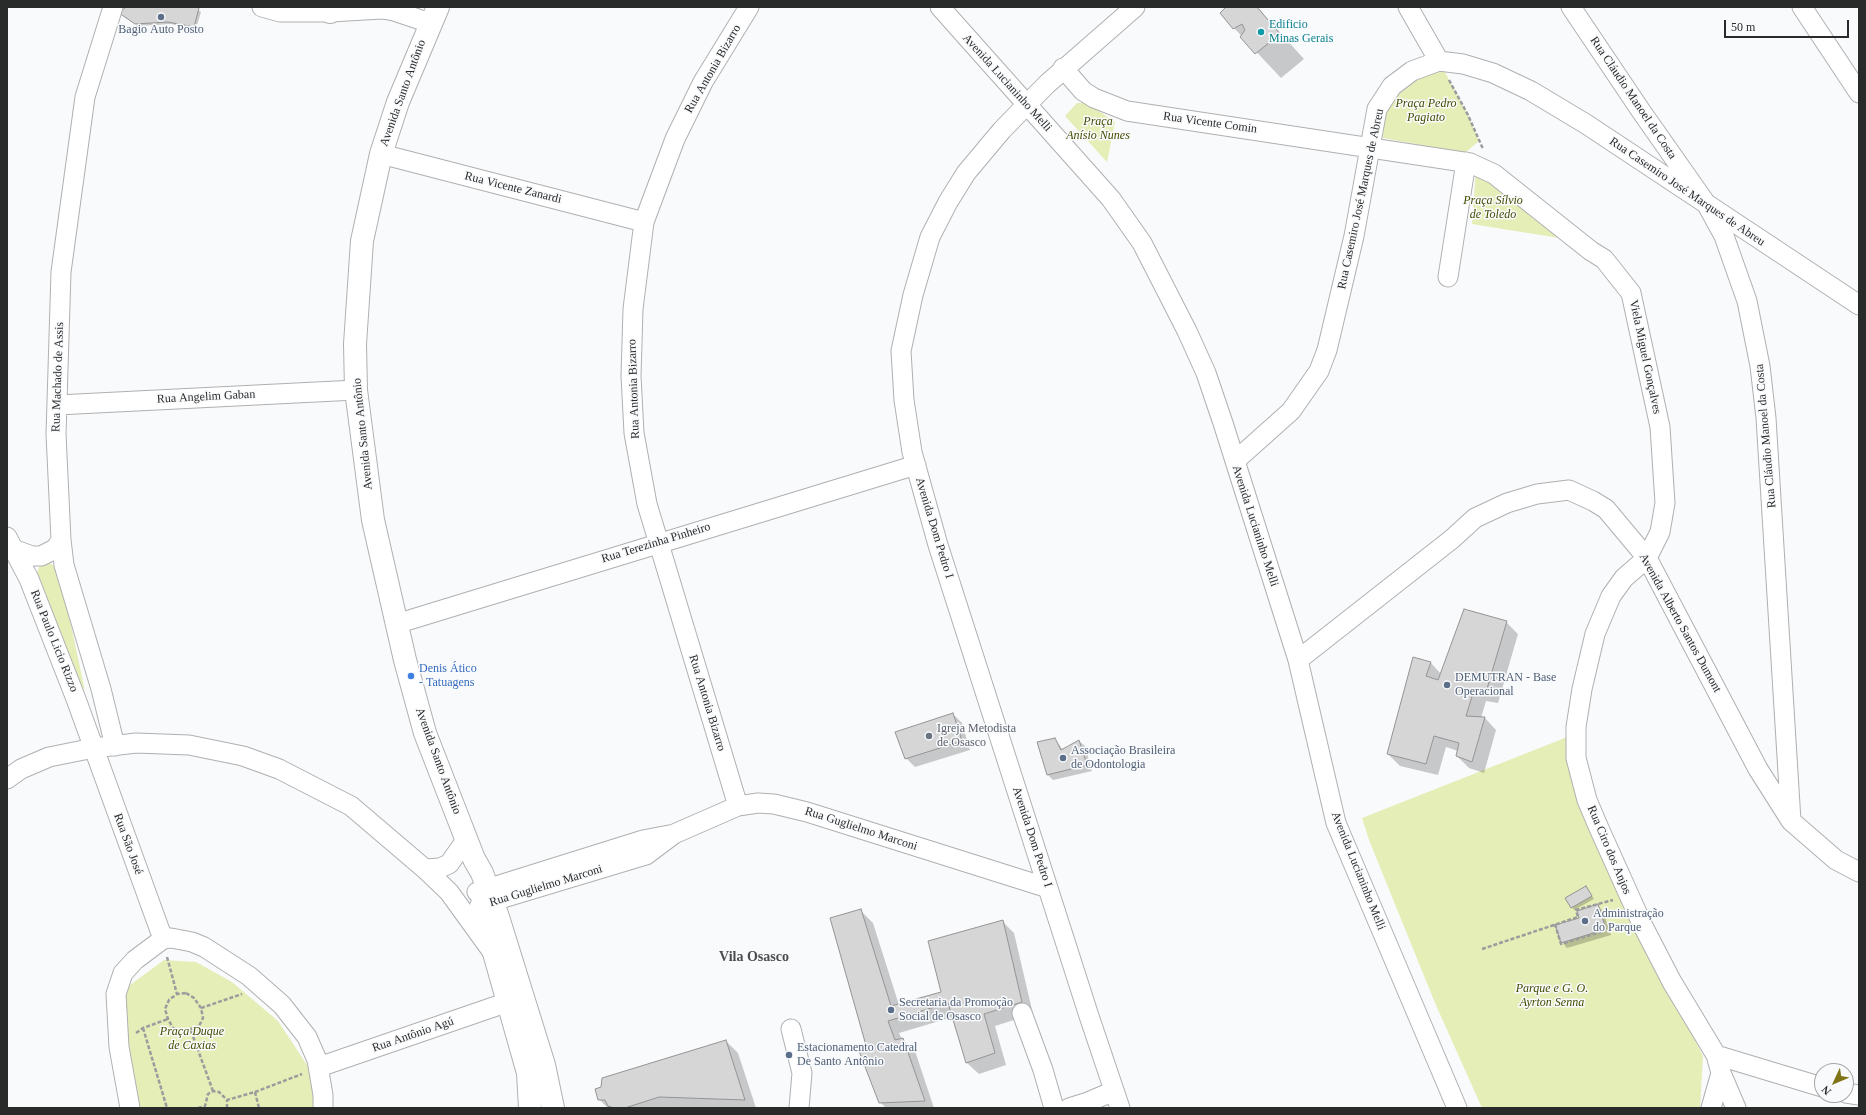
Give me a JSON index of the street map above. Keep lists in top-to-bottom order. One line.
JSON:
{"streets":{"main road":["Avenida Santo Antônio"],"street":["Rua Antonia Bizarro","Avenida Lucianinho Melli","Rua Cláudio Manoel da Costa","Rua Vicente Comin","Rua Vicente Zanardi","Rua Casemiro José Marques de Abreu","Viela Miguel Gonçalves","Rua Machado de Assis","Rua Angelim Gaban","Avenida Dom Pedro I","Rua Terezinha Pinheiro","Avenida Alberto Santos Dumont","Rua Paulo Licio Rizzo","Rua Guglielmo Marconi","Rua São José","Rua Ciro dos Anjos","Rua Antônio Agú"]},"crossings":[["Rua Antonia Bizarro","Rua Vicente Zanardi"],["Rua Antonia Bizarro","Rua Terezinha Pinheiro"],["Rua Antonia Bizarro","Rua Guglielmo Marconi"],["Avenida Lucianinho Melli","Rua Casemiro José Marques de Abreu"],["Avenida Lucianinho Melli","Avenida Dom Pedro I"],["Avenida Lucianinho Melli","Avenida Alberto Santos Dumont"],["Avenida Santo Antônio","Rua Vicente Zanardi"],["Avenida Santo Antônio","Rua Angelim Gaban"],["Avenida Santo Antônio","Rua Terezinha Pinheiro"],["Avenida Santo Antônio","Rua Guglielmo Marconi"],["Avenida Santo Antônio","Rua Antônio Agú"],["Rua Cláudio Manoel da Costa","Rua Casemiro José Marques de Abreu"],["Rua Cláudio Manoel da Costa","Avenida Alberto Santos Dumont"],["Rua Vicente Comin","Rua Casemiro José Marques de Abreu"],["Rua Vicente Comin","Viela Miguel Gonçalves"],["Rua Vicente Comin","Avenida Dom Pedro I"],["Rua Casemiro José Marques de Abreu","Viela Miguel Gonçalves"],["Viela Miguel Gonçalves","Avenida Alberto Santos Dumont"],["Viela Miguel Gonçalves","Rua Ciro dos Anjos"],["Rua Machado de Assis","Rua Angelim Gaban"],["Avenida Dom Pedro I","Rua Terezinha Pinheiro"],["Avenida Dom Pedro I","Rua Guglielmo Marconi"],["Avenida Alberto Santos Dumont","Rua Ciro dos Anjos"],["Rua Paulo Licio Rizzo","Rua São José"]],"districts":["Vila Osasco"],"parks":["Praça Pedro Pagiato","Praça Anísio Nunes","Praça Sílvio de Toledo","Parque e G. O. Ayrton Senna","Praça Duque de Caxias"],"places":["Bagio Auto Posto","Edificio Minas Gerais","Denis Ático - Tatuagens","DEMUTRAN - Base Operacional","Igreja Metodista de Osasco","Associação Brasileira de Odontologia","Administração do Parque","Secretaria da Promoção Social de Osasco","Estacionamento Catedral De Santo Antônio"],"scale_bar":"50 m","north":"bottom left"}
